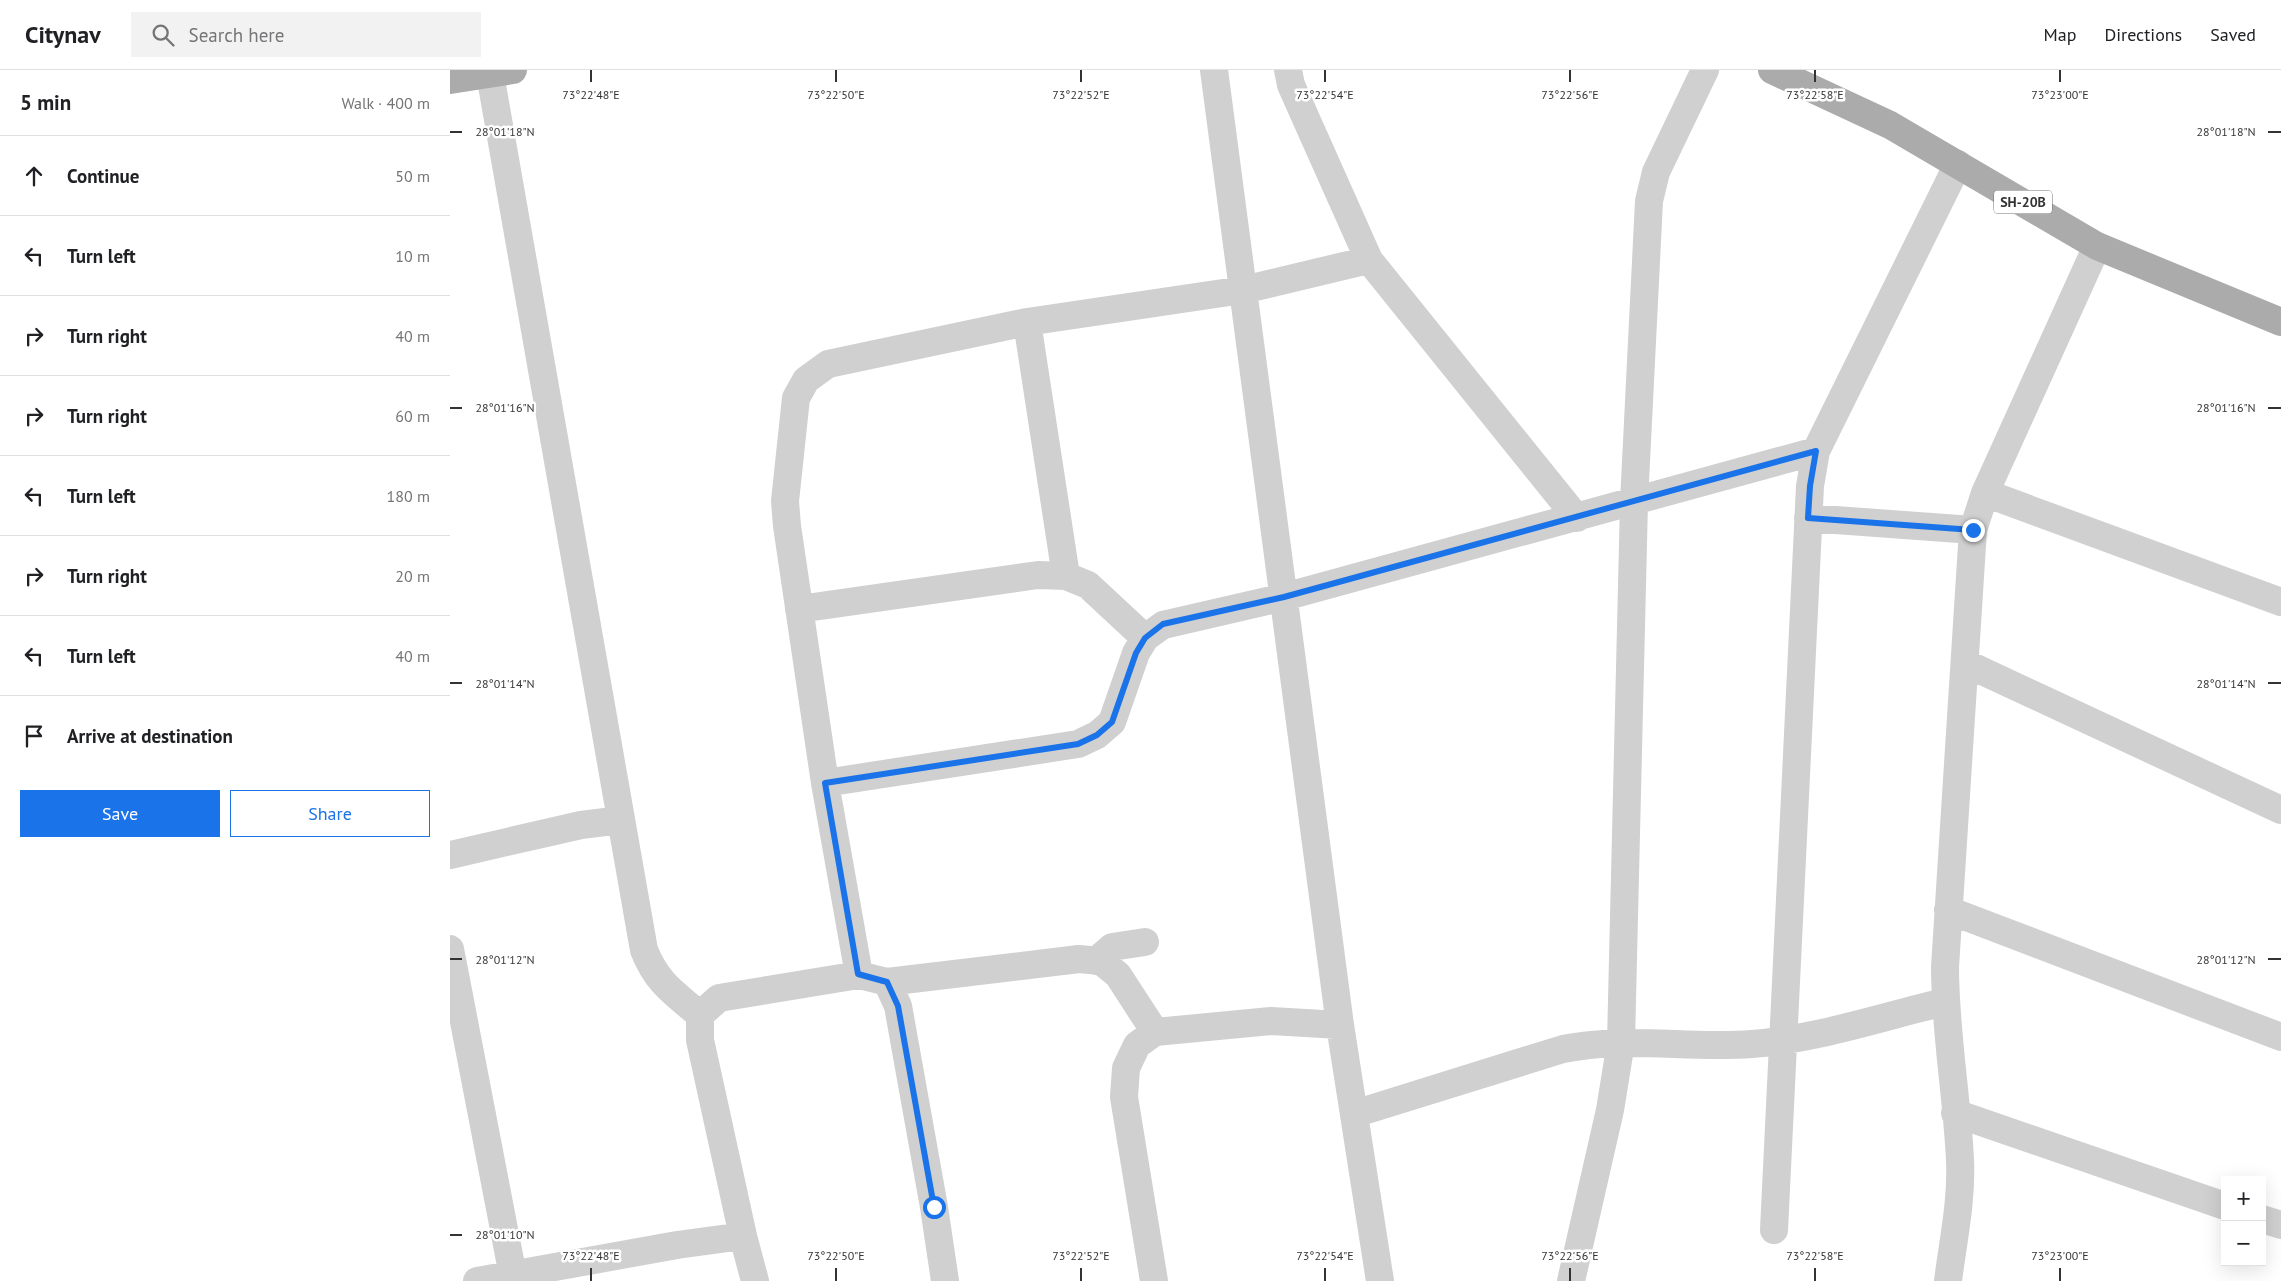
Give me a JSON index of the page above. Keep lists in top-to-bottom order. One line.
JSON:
{"streets":{"main road":["SH-20B"]},"page":{"header":"Citynav","search":"Search here","nav":["Map","Directions","Saved"],"heading":["5 min","Walk · 400 m"],"list":[["Continue","50 m"],["Turn left","10 m"],["Turn right","40 m"],["Turn right","60 m"],["Turn left","180 m"],["Turn right","20 m"],["Turn left","40 m"],"Arrive at destination"],"buttons":["Save","Share"],"map_buttons":["+","−"]},"coordinates":["73°22'48\"E","73°22'50\"E","73°22'52\"E","73°22'54\"E","73°22'56\"E","73°22'58\"E","73°23'00\"E","28°01'18\"N","28°01'16\"N","28°01'14\"N","28°01'12\"N","28°01'10\"N"]}
